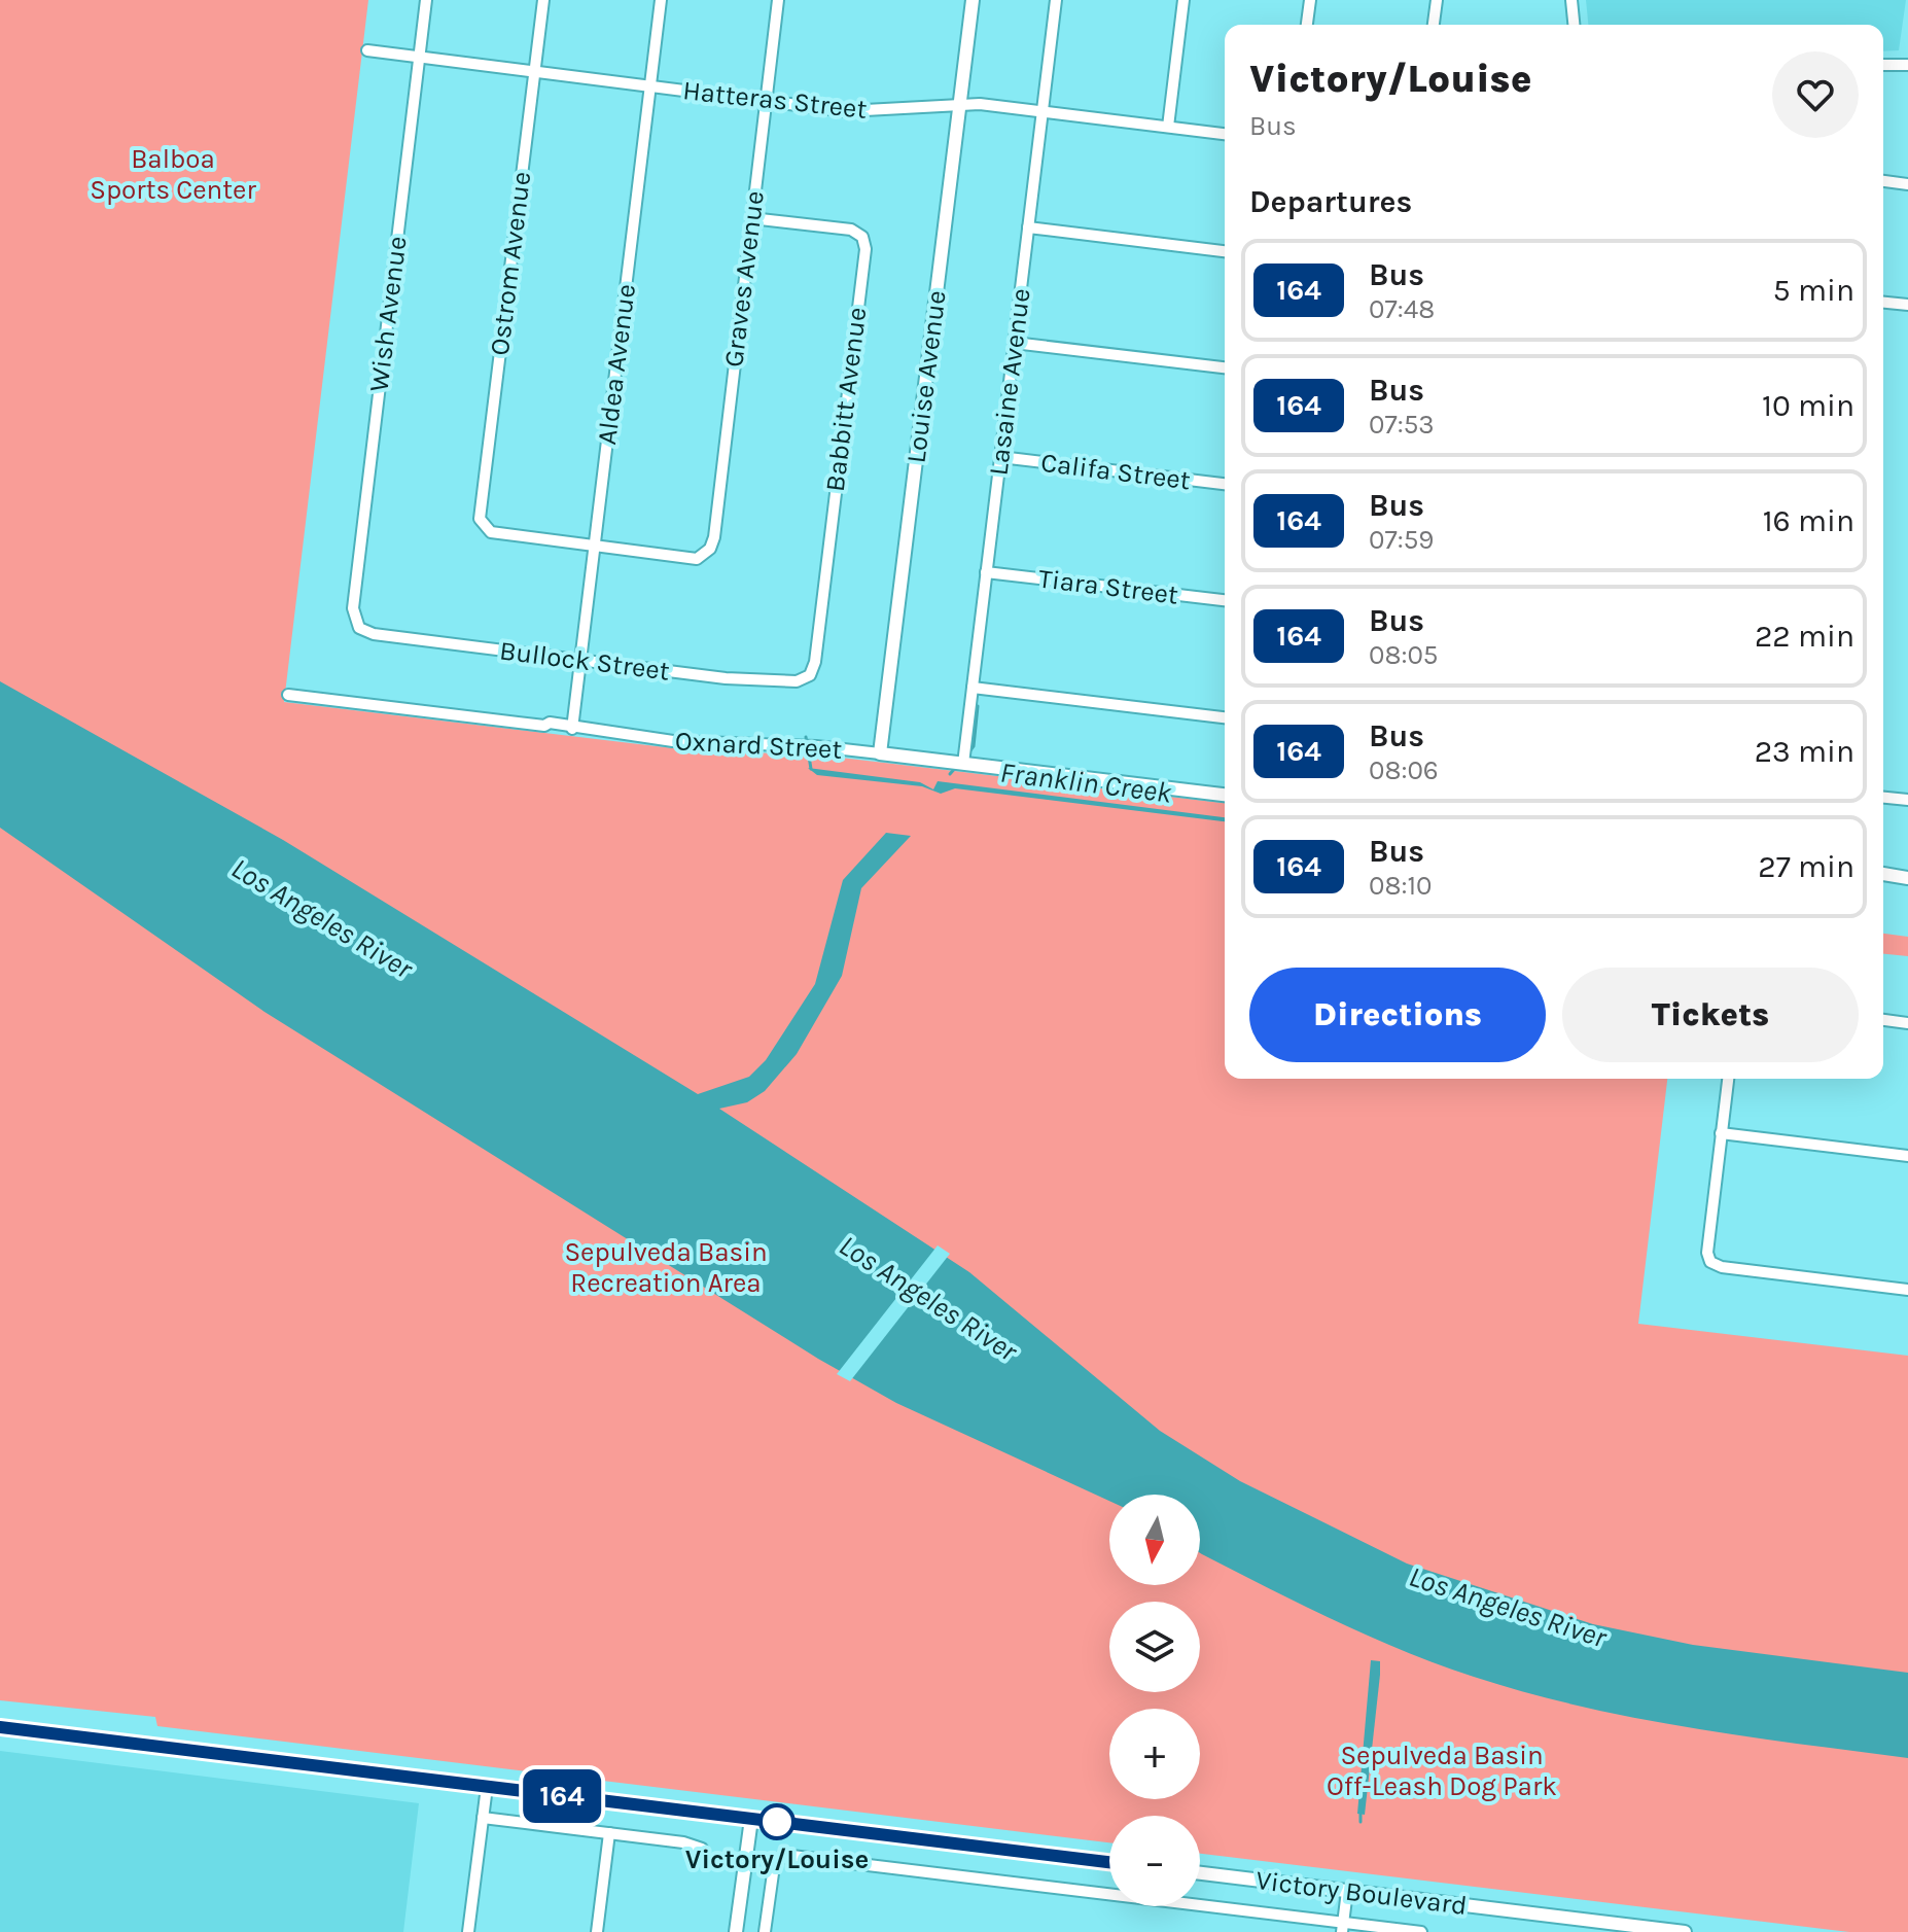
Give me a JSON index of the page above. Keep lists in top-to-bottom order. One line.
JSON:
{"streets":{"main road":["Louise Avenue","Oxnard Street","Victory Boulevard"],"street":["Hatteras Street","Ostrom Avenue","Graves Avenue","Wish Avenue","Aldea Avenue","Lasaine Avenue","Babbitt Avenue","Califa Street","Tiara Street","Bullock Street"]},"crossings":[["Hatteras Street","Ostrom Avenue"],["Hatteras Street","Graves Avenue"],["Hatteras Street","Wish Avenue"],["Hatteras Street","Aldea Avenue"],["Hatteras Street","Louise Avenue"],["Hatteras Street","Lasaine Avenue"],["Ostrom Avenue","Graves Avenue"],["Ostrom Avenue","Aldea Avenue"],["Graves Avenue","Aldea Avenue"],["Graves Avenue","Babbitt Avenue"],["Wish Avenue","Bullock Street"],["Aldea Avenue","Bullock Street"],["Aldea Avenue","Oxnard Street"],["Louise Avenue","Oxnard Street"],["Lasaine Avenue","Califa Street"],["Lasaine Avenue","Tiara Street"],["Lasaine Avenue","Oxnard Street"],["Babbitt Avenue","Bullock Street"]],"water":["Franklin Creek","Los Angeles River"],"parks":["Balboa Sports Center","Sepulveda Basin Recreation Area","Sepulveda Basin Off-Leash Dog Park"],"places":["Victory/Louise"],"lines":["bus line 164"],"north":"bottom","page":{"on_map":"164","heading":[["Victory/Louise","Bus"],"Departures"],"list":[{"mark":"164","name":"Bus","note":"07:48","value":"5 min"},{"mark":"164","name":"Bus","note":"07:53","value":"10 min"},{"mark":"164","name":"Bus","note":"07:59","value":"16 min"},{"mark":"164","name":"Bus","note":"08:05","value":"22 min"},{"mark":"164","name":"Bus","note":"08:06","value":"23 min"},{"mark":"164","name":"Bus","note":"08:10","value":"27 min"}],"buttons":["Directions","Tickets"],"map_buttons":["+","−"]}}
